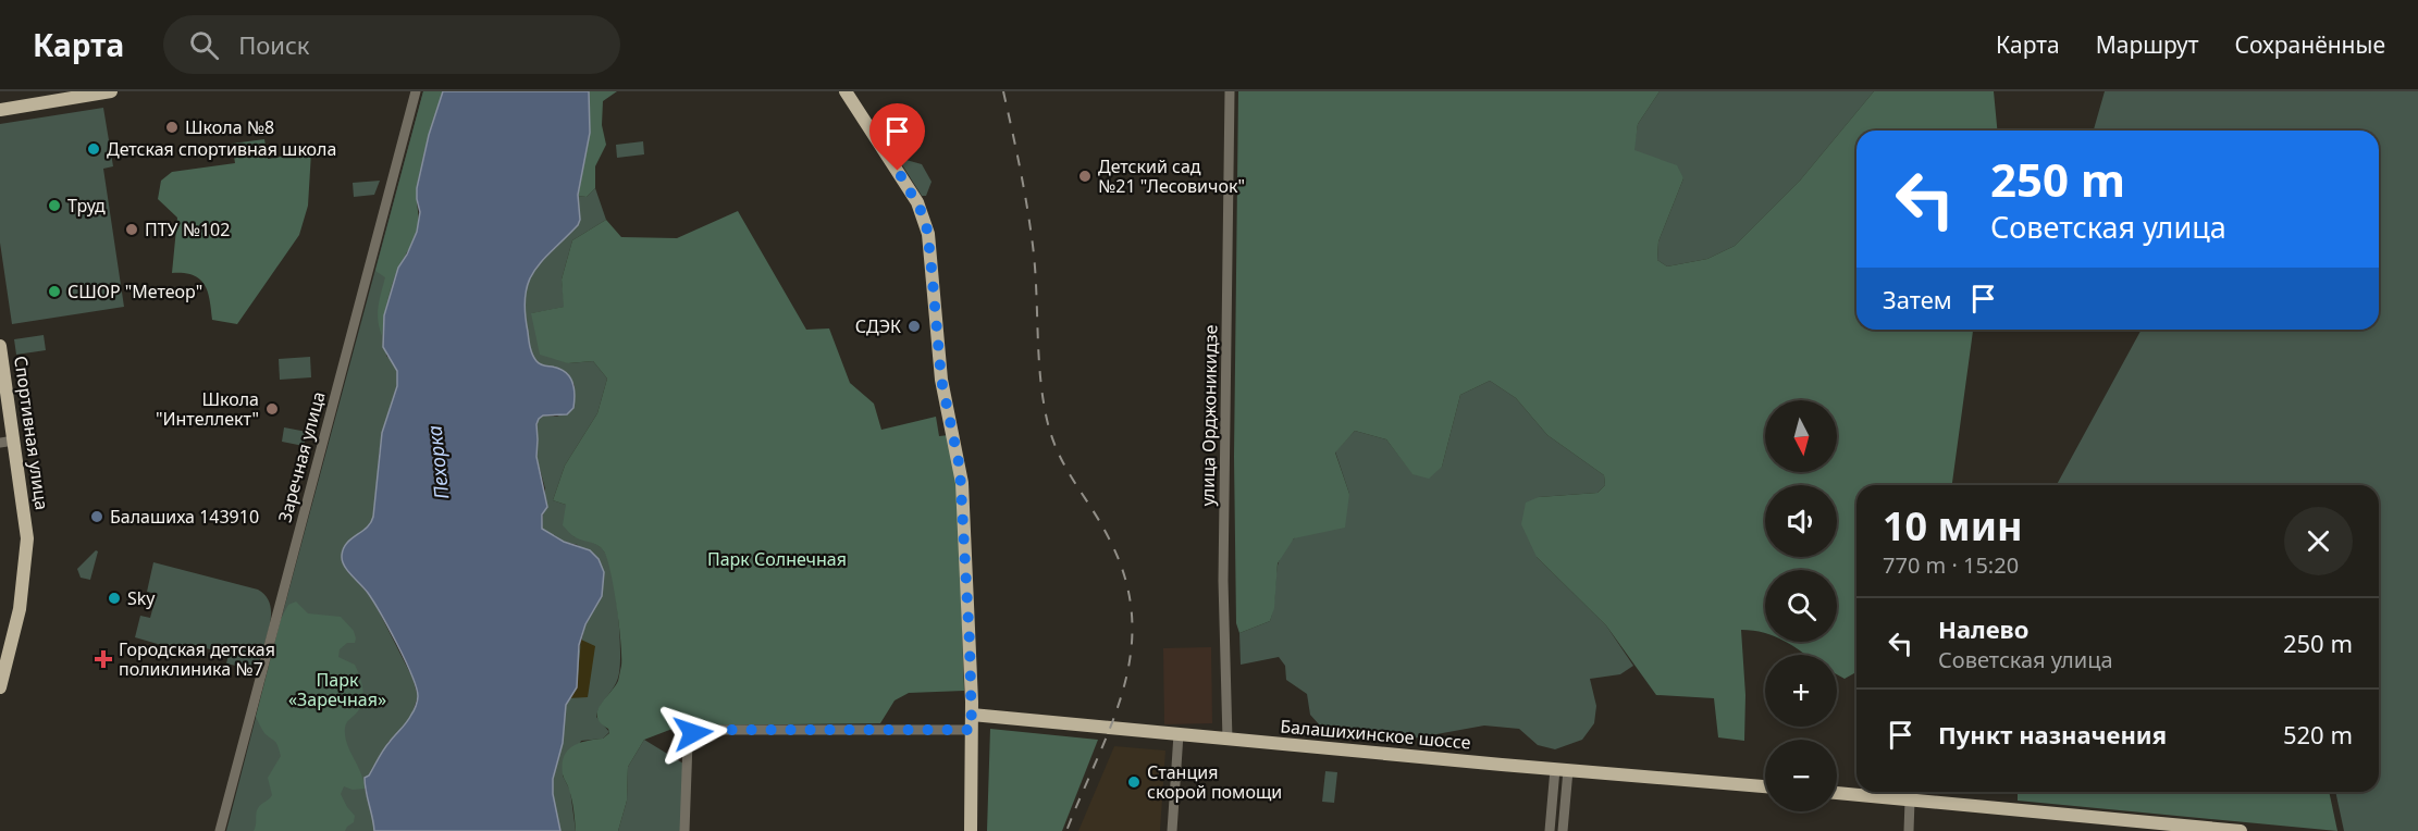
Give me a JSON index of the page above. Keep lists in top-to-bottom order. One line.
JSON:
{"streets":{"main road":["Спортивная улица","Балашихинское шоссе"],"street":["улица Орджоникидзе","Заречная улица"]},"crossings":[["улица Орджоникидзе","Балашихинское шоссе"]],"water":["Пехорка"],"parks":["Парк Солнечная","Парк «Заречная»"],"places":{"other":["Школа №8","Детская спортивная школа","Детский сад №21 \"Лесовичок\"","Труд","ПТУ №102","СШОР \"Метеор\"","СДЭК","Школа \"Интеллект\"","Балашиха 143910","Sky","Станция скорой помощи"],"health":["Городская детская поликлиника №7"]},"north":"bottom","page":{"header":"Карта","search":"Поиск","nav":["Карта","Маршрут","Сохранённые"],"turn":["250 m","Советская улица"],"then":"Затем","map_buttons":["+","−"],"heading":["10 мин","770 m · 15:20"],"list":[{"name":"Налево","note":"Советская улица","value":"250 m"},{"name":"Пункт назначения","value":"520 m"}]}}
